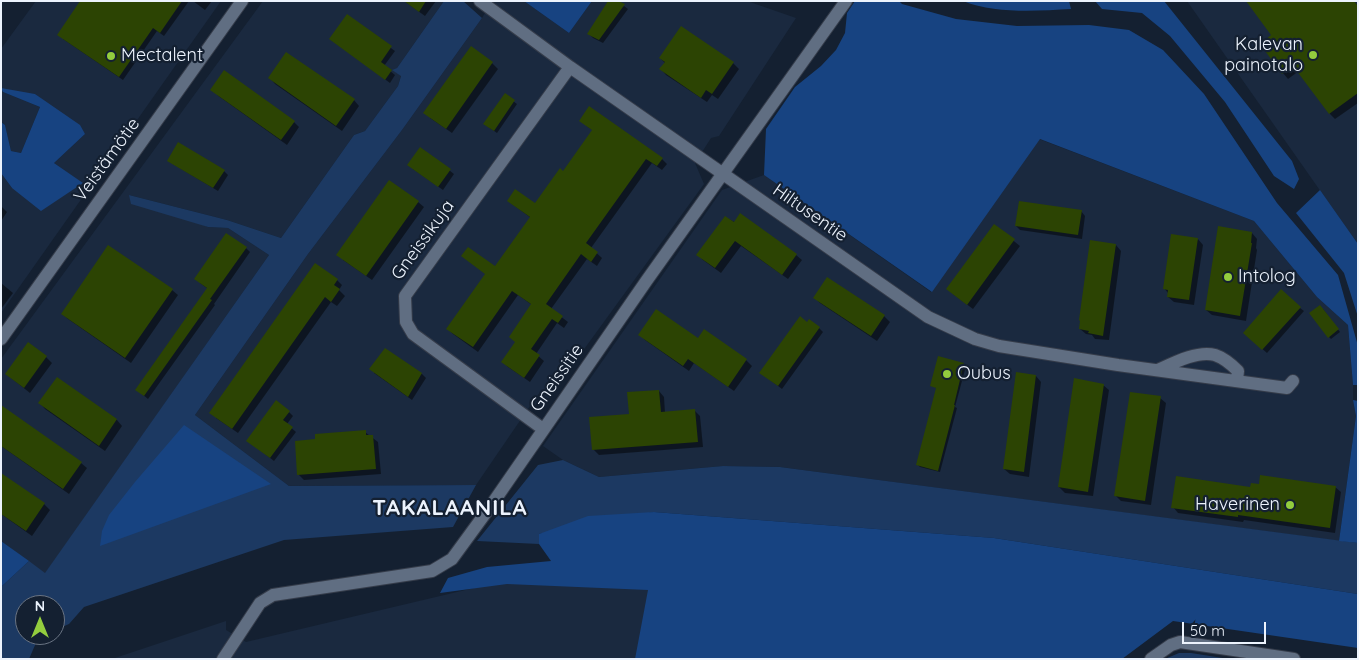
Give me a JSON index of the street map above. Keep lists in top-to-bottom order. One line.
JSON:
{"streets":{"street":["Veistämötie","Hiltusentie","Gneissikuja","Gneissitie"]},"crossings":[["Hiltusentie","Gneissikuja"],["Hiltusentie","Gneissitie"],["Gneissikuja","Gneissitie"]],"districts":["TAKALAANILA"],"places":["Kalevan painotalo","Mectalent","Intolog","Oubus","Haverinen"],"scale_bar":"50 m","north":"top"}
